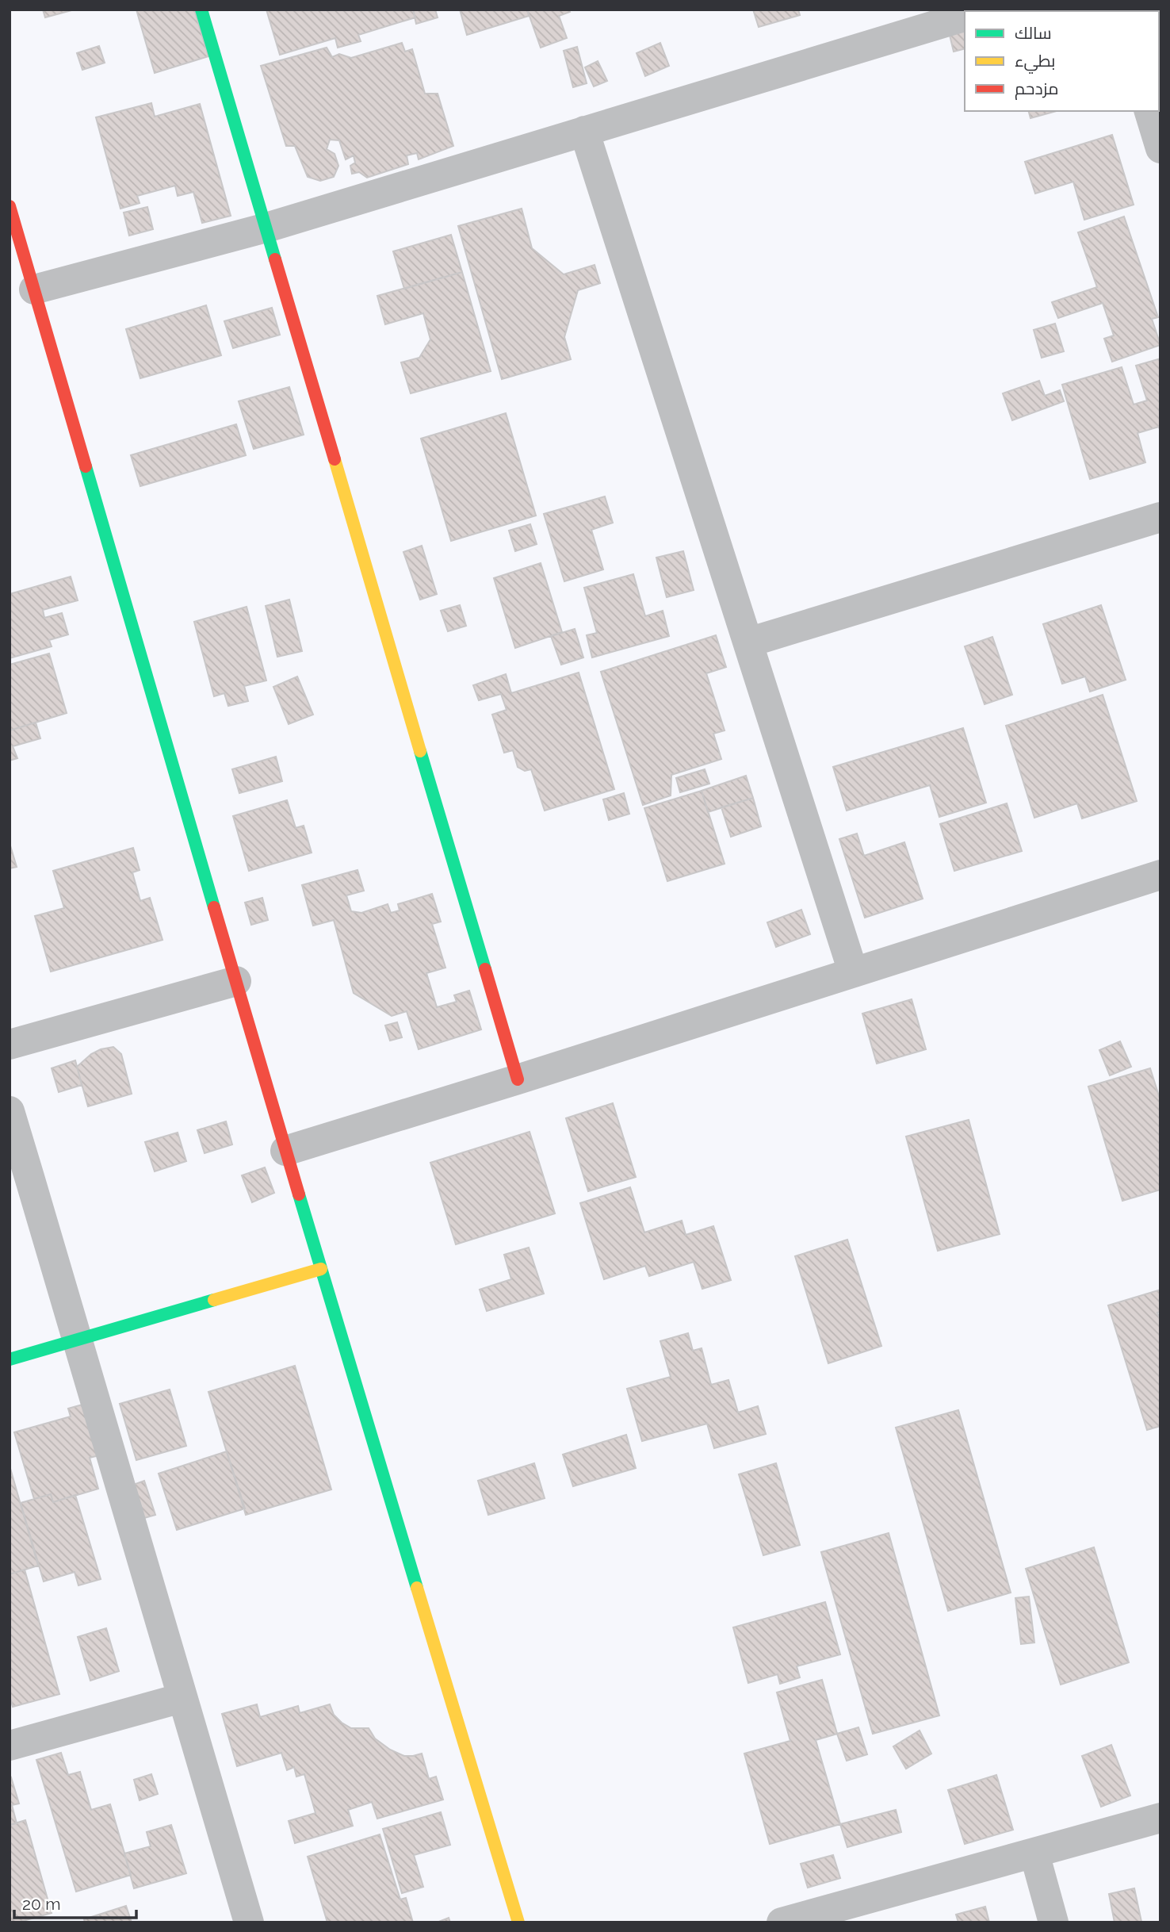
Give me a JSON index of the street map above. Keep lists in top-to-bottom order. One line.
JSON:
{"legend":["سالك","بطيء","مزدحم"],"scale_bar":"20 m"}
